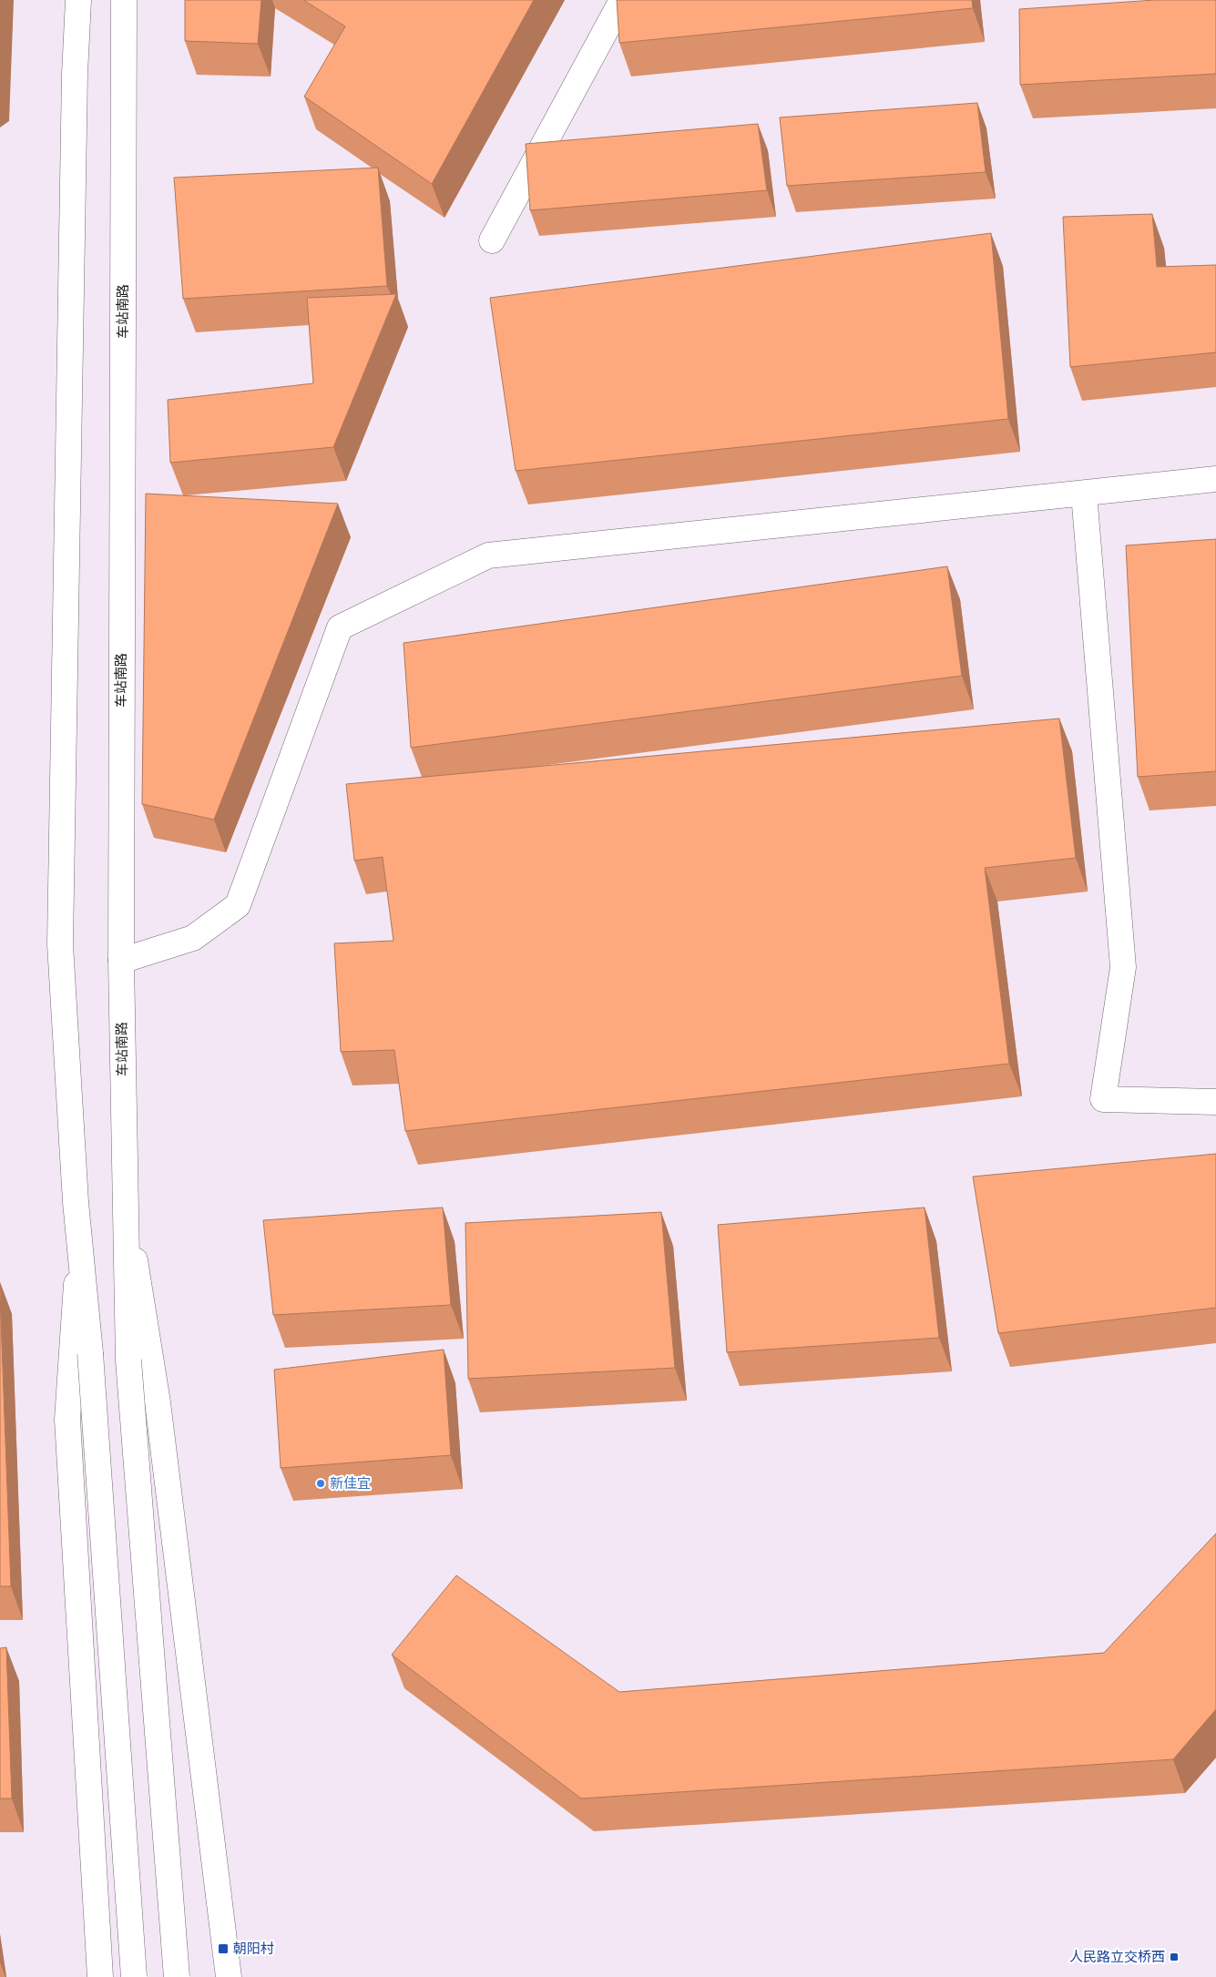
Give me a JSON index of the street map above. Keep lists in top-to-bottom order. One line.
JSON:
{"streets":{"main road":["车站南路"]},"places":{"other":["新佳宜"],"transit":["朝阳村","人民路立交桥西"]}}
